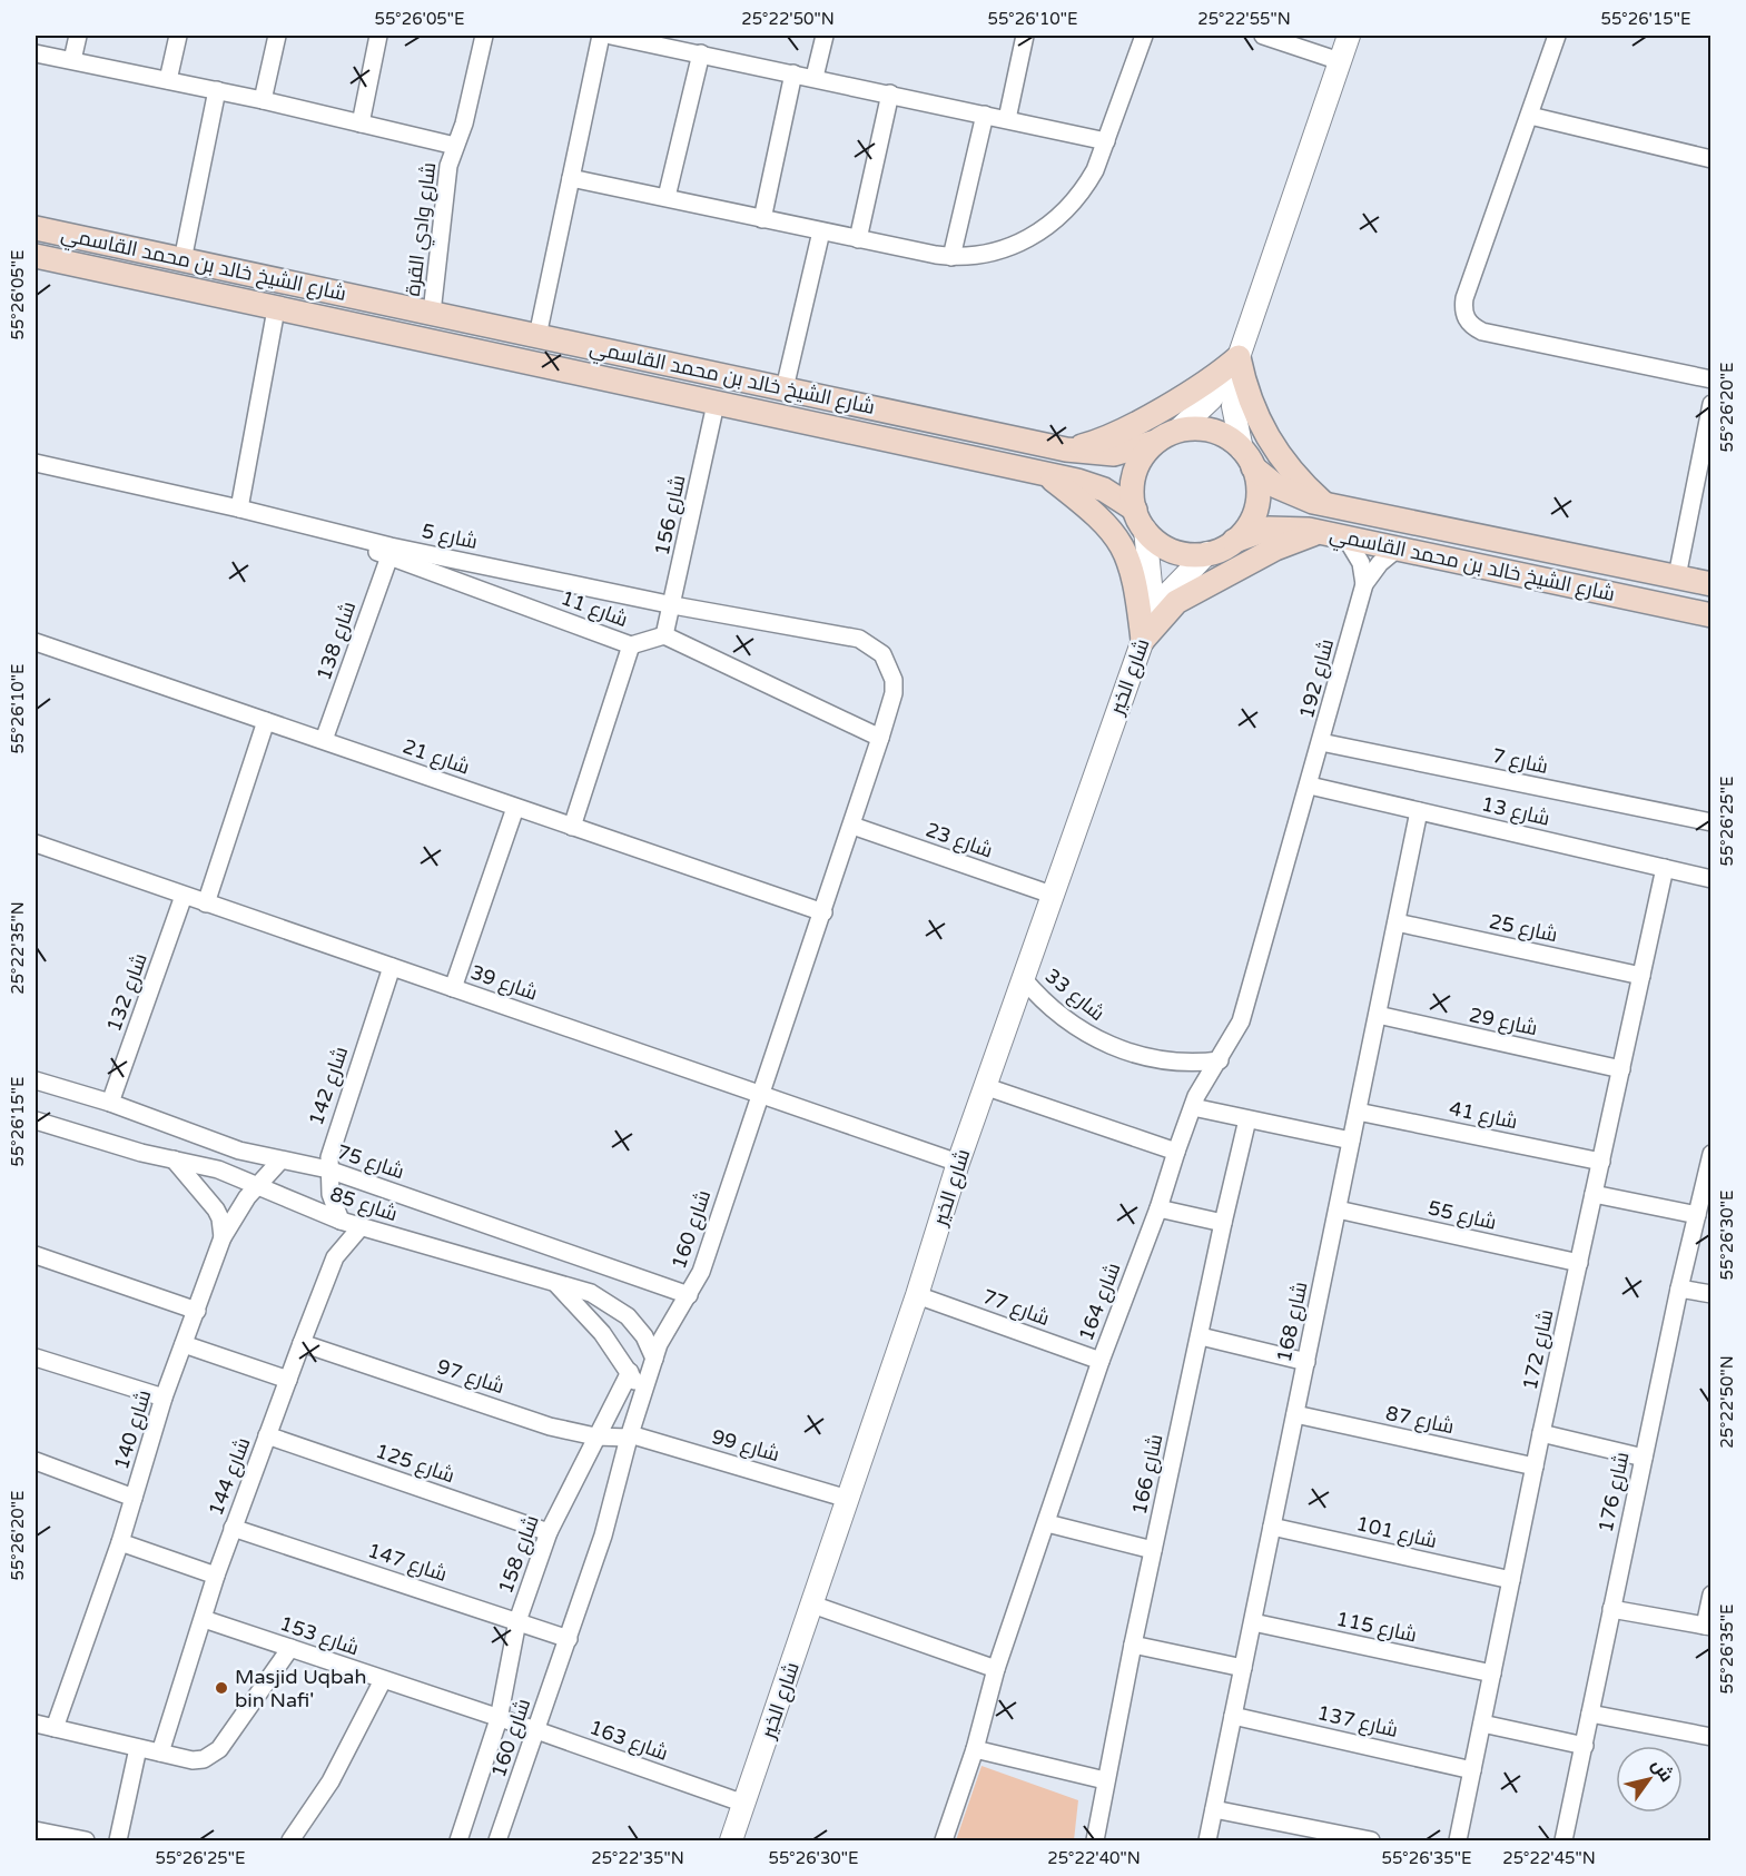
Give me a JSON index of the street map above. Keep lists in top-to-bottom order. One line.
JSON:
{"streets":{"main road":["شارع الشيخ خالد بن محمد القاسمي"],"street":["شارع وادي القرة","شارع 156","شارع 5","شارع 11","شارع 138","شارع الخير","شارع 192","شارع 21","شارع 7","شارع 13","شارع 23","شارع 25","شارع 39","شارع 132","شارع 33","شارع 29","شارع 142","شارع 41","شارع 75","شارع 85","شارع 55","شارع 160","شارع 164","شارع 77","شارع 168","شارع 172","شارع 97","شارع 87","شارع 140","شارع 99","شارع 125","شارع 166","شارع 144","شارع 176","شارع 101","شارع 158","شارع 147","شارع 115","شارع 153","شارع 137","شارع 163"]},"crossings":[["شارع وادي القرة","شارع الشيخ خالد بن محمد القاسمي"],["شارع الشيخ خالد بن محمد القاسمي","شارع 156"],["شارع الشيخ خالد بن محمد القاسمي","شارع الخير"],["شارع الشيخ خالد بن محمد القاسمي","شارع 192"],["شارع 156","شارع 5"],["شارع 156","شارع 11"],["شارع 5","شارع 11"],["شارع 5","شارع 160"],["شارع 11","شارع 138"],["شارع 138","شارع 21"],["شارع الخير","شارع 23"],["شارع الخير","شارع 39"],["شارع الخير","شارع 33"],["شارع الخير","شارع 77"],["شارع الخير","شارع 99"],["شارع الخير","شارع 163"],["شارع 192","شارع 7"],["شارع 192","شارع 13"],["شارع 192","شارع 164"],["شارع 21","شارع 160"],["شارع 13","شارع 164"],["شارع 13","شارع 168"],["شارع 13","شارع 172"],["شارع 23","شارع 160"],["شارع 25","شارع 168"],["شارع 25","شارع 172"],["شارع 39","شارع 132"],["شارع 39","شارع 142"],["شارع 39","شارع 160"],["شارع 132","شارع 75"],["شارع 33","شارع 164"],["شارع 29","شارع 168"],["شارع 29","شارع 172"],["شارع 142","شارع 75"],["شارع 142","شارع 85"],["شارع 41","شارع 168"],["شارع 41","شارع 172"],["شارع 75","شارع 160"],["شارع 75","شارع 140"],["شارع 85","شارع 160"],["شارع 85","شارع 140"],["شارع 85","شارع 144"],["شارع 55","شارع 168"],["شارع 55","شارع 172"],["شارع 160","شارع 97"],["شارع 160","شارع 99"],["شارع 160","شارع 147"],["شارع 160","شارع 163"],["شارع 164","شارع 77"],["شارع 168","شارع 87"],["شارع 168","شارع 101"],["شارع 168","شارع 115"],["شارع 168","شارع 137"],["شارع 172","شارع 87"],["شارع 172","شارع 101"],["شارع 172","شارع 115"],["شارع 172","شارع 137"],["شارع 97","شارع 99"],["شارع 97","شارع 144"],["شارع 97","شارع 158"],["شارع 125","شارع 144"],["شارع 125","شارع 158"],["شارع 144","شارع 147"],["شارع 144","شارع 153"],["شارع 158","شارع 147"],["شارع 158","شارع 153"],["شارع 158","شارع 163"],["شارع 153","شارع 163"]],"places":["Masjid Uqbah bin Nafi'"],"north":"top right","coordinates":["55°26'05\"E","25°22'50\"N","55°26'10\"E","25°22'55\"N","55°26'15\"E","55°26'20\"E","55°26'25\"E","25°22'35\"N","55°26'30\"E","55°26'35\"E","25°22'40\"N","25°22'45\"N"]}
